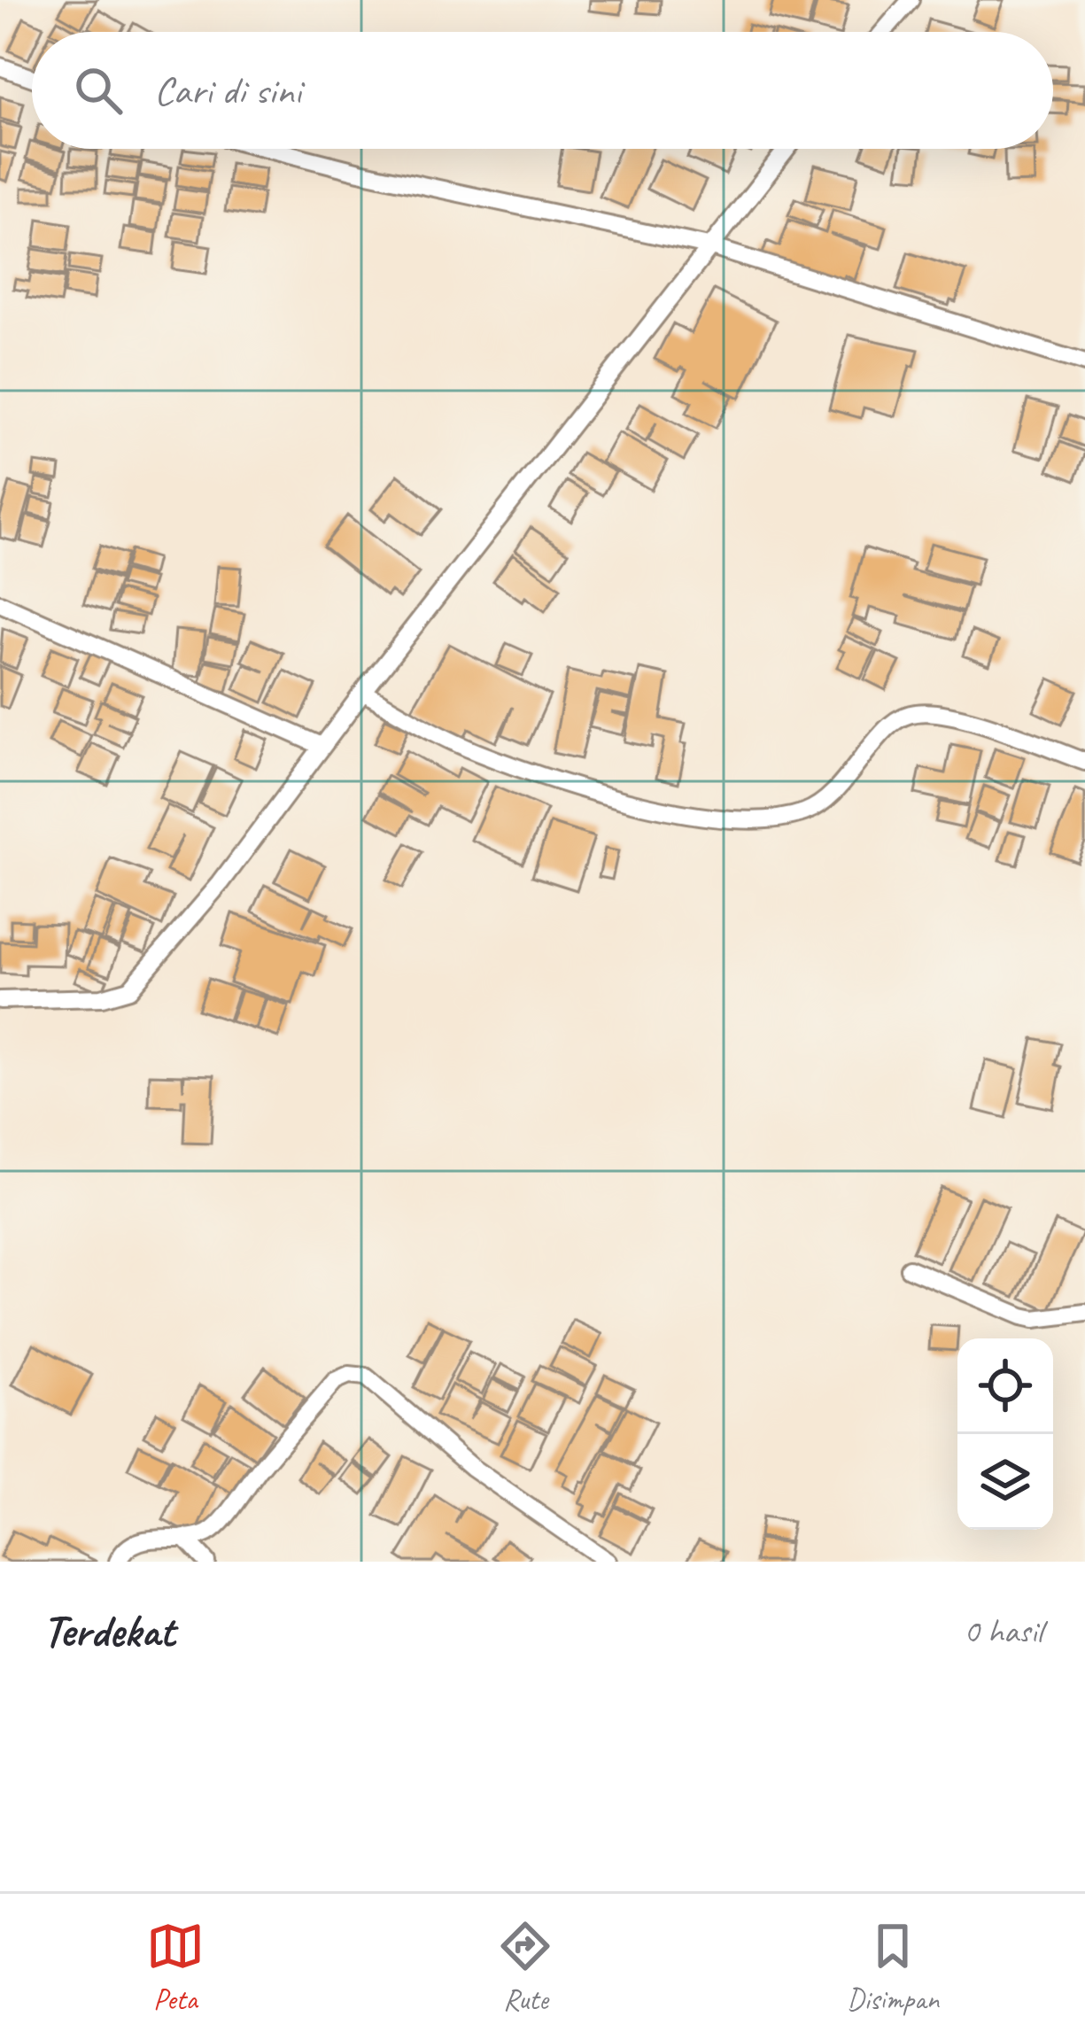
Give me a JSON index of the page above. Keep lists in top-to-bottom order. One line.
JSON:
{"page":{"search":"Cari di sini","heading":["Terdekat","0 hasil"],"nav":["Peta","Rute","Disimpan"]}}
